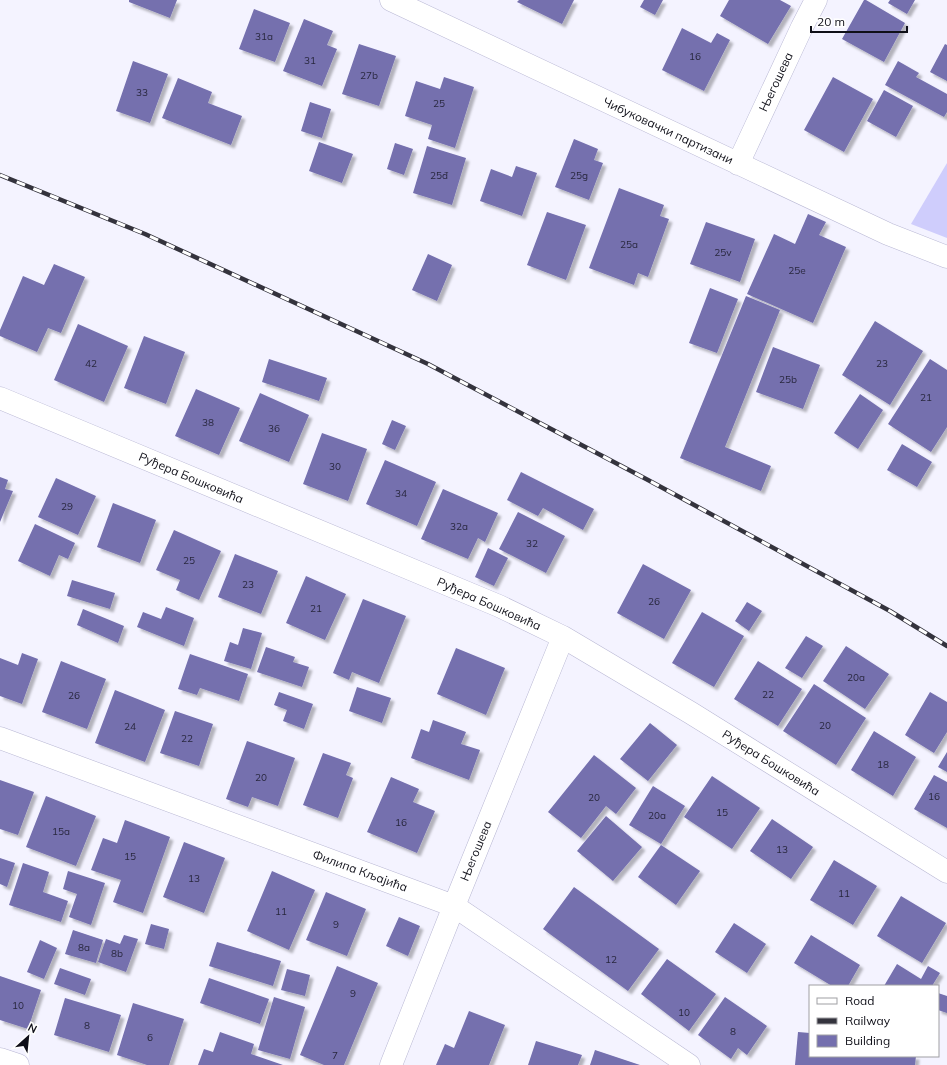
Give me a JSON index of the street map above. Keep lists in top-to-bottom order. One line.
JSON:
{"streets":{"street":["Његошева","Чибуковачки партизани","Руђера Бошковића","Филипа Кљајића"]},"crossings":[["Његошева","Чибуковачки партизани"],["Његошева","Руђера Бошковића"],["Његошева","Филипа Кљајића"]],"house_numbers":["31a","16","31","27b","33","25","25đ","25g","25a","25v","25e","42","23","25b","21","38","36","30","34","29","32a","32","25","23","26","21","20a","22","26","20","24","22","18","20","16","20","15","20a","16","15a","13","15","13","11","11","9","8a","8b","12","9","10","10","8","8","6","7"],"legend":["Road","Railway","Building"],"scale_bar":"20 m","north":"top right"}
